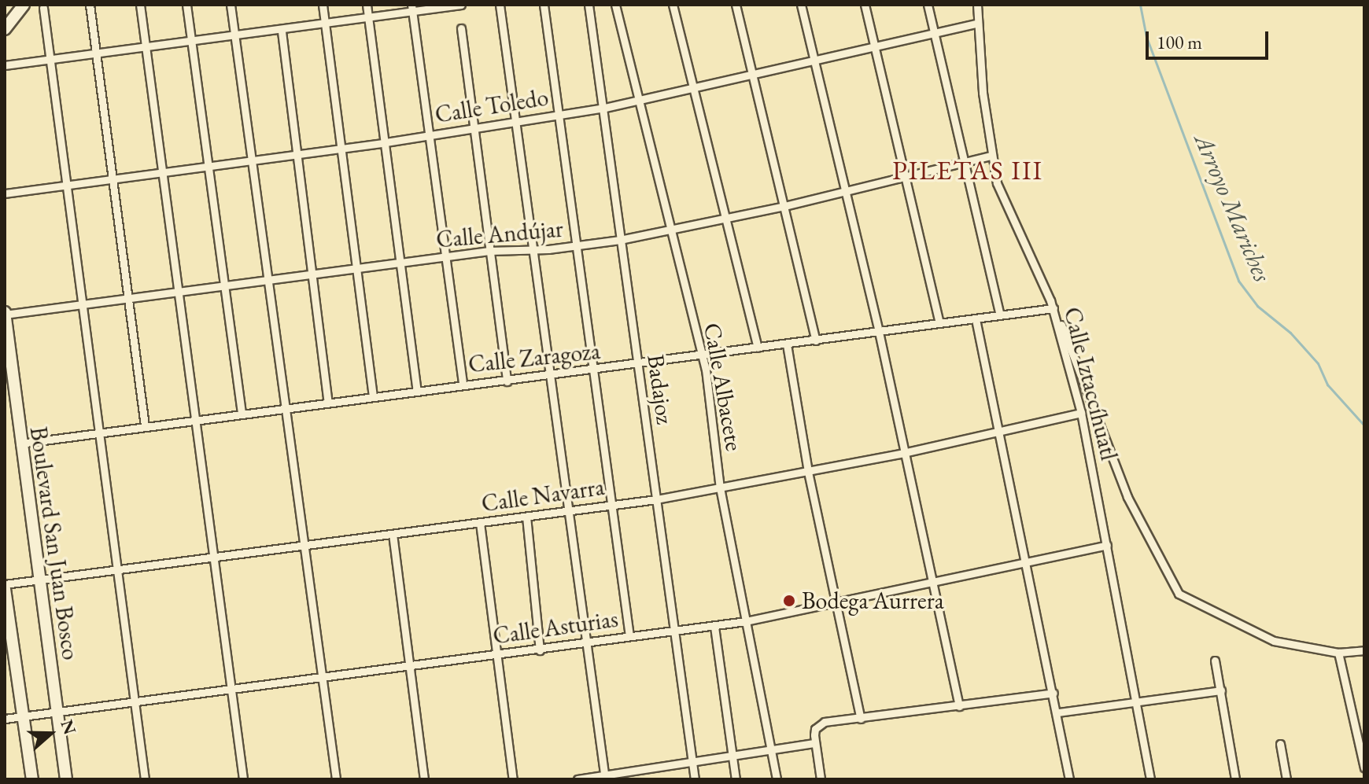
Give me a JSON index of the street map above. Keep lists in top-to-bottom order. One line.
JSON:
{"streets":{"street":["Calle Toledo","Calle Andújar","Calle Zaragoza","Calle Iztaccíhuatl","Calle Albacete","Badajoz","Calle Navarra","Boulevard San Juan Bosco","Calle Asturias"]},"crossings":[["Calle Toledo","Calle Iztaccíhuatl"],["Calle Toledo","Calle Albacete"],["Calle Toledo","Badajoz"],["Calle Andújar","Calle Iztaccíhuatl"],["Calle Andújar","Calle Albacete"],["Calle Andújar","Badajoz"],["Calle Andújar","Boulevard San Juan Bosco"],["Calle Zaragoza","Calle Iztaccíhuatl"],["Calle Zaragoza","Calle Albacete"],["Calle Zaragoza","Badajoz"],["Calle Zaragoza","Boulevard San Juan Bosco"],["Calle Iztaccíhuatl","Calle Navarra"],["Calle Iztaccíhuatl","Calle Asturias"],["Calle Albacete","Calle Navarra"],["Calle Albacete","Calle Asturias"],["Badajoz","Calle Navarra"],["Badajoz","Calle Asturias"],["Calle Navarra","Boulevard San Juan Bosco"],["Boulevard San Juan Bosco","Calle Asturias"]],"districts":["PILETAS III"],"water":["Arroyo Mariches"],"places":["Bodega Aurrera"],"scale_bar":"100 m","north":"right"}
